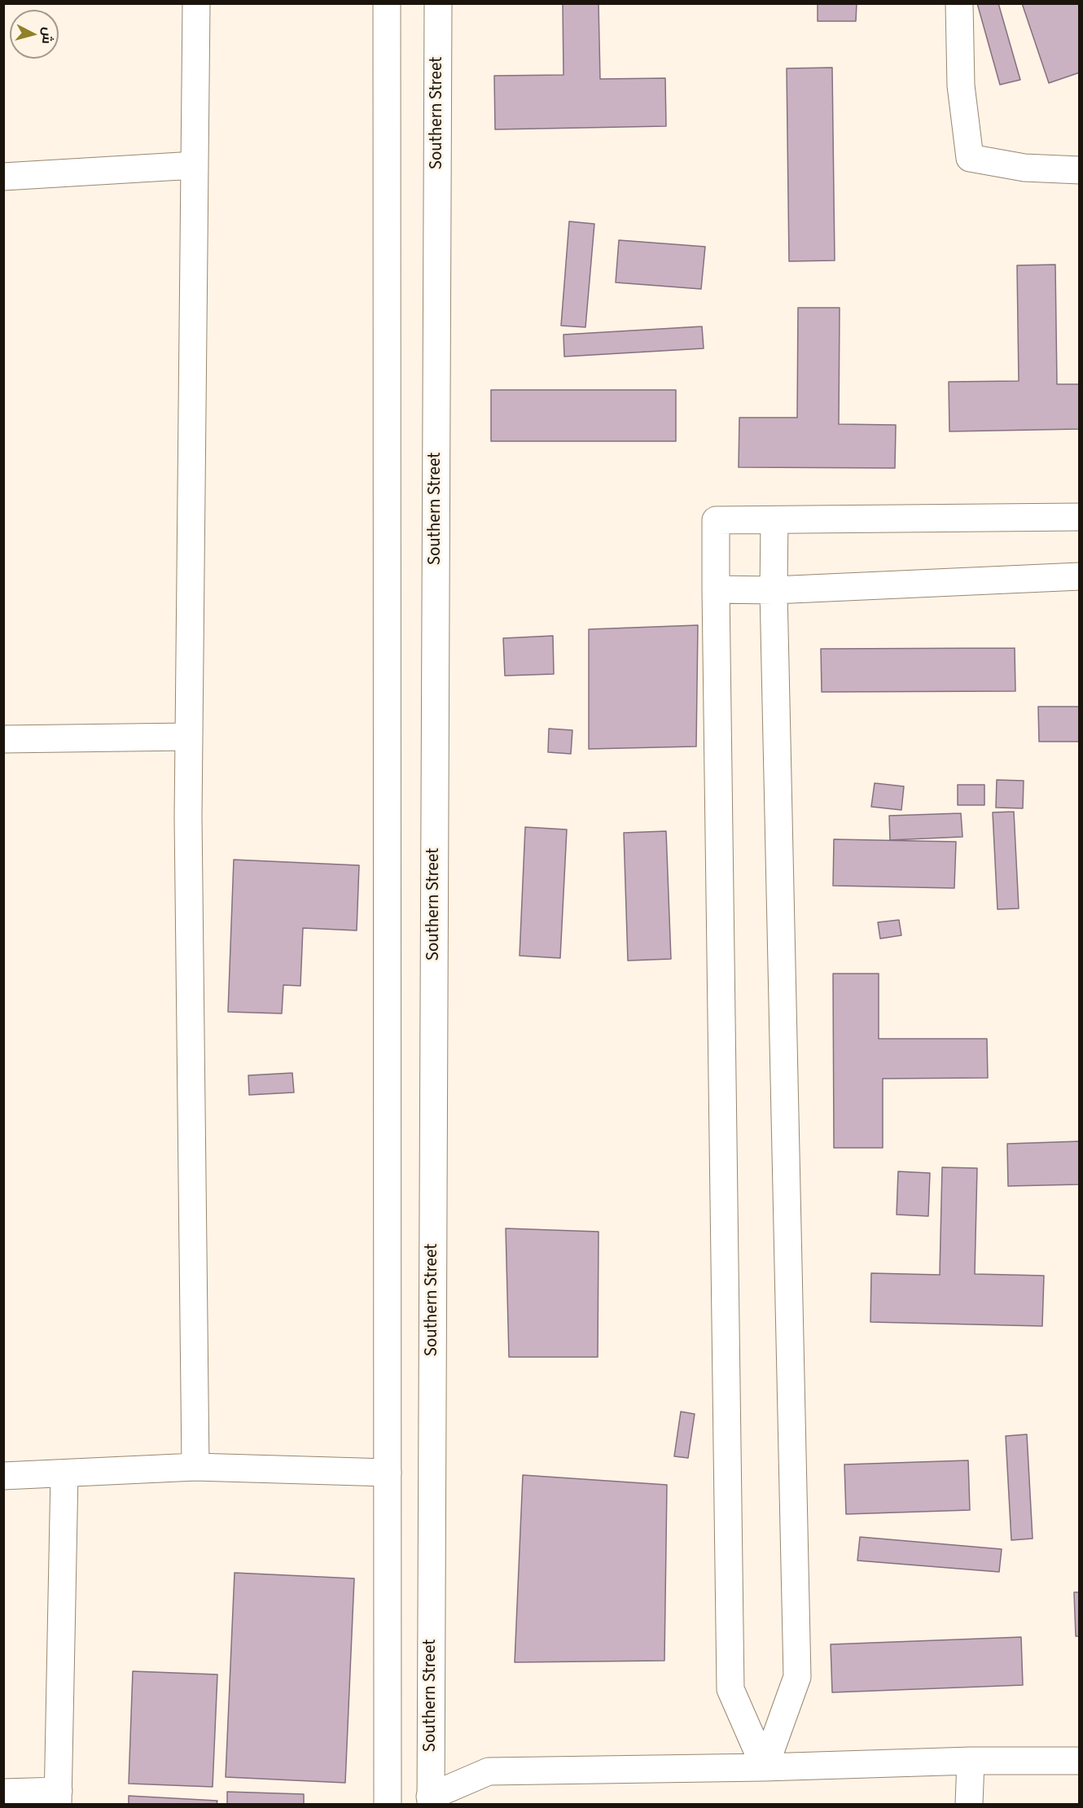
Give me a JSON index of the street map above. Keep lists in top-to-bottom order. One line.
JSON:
{"streets":{"street":["Southern Street"]},"north":"right"}
